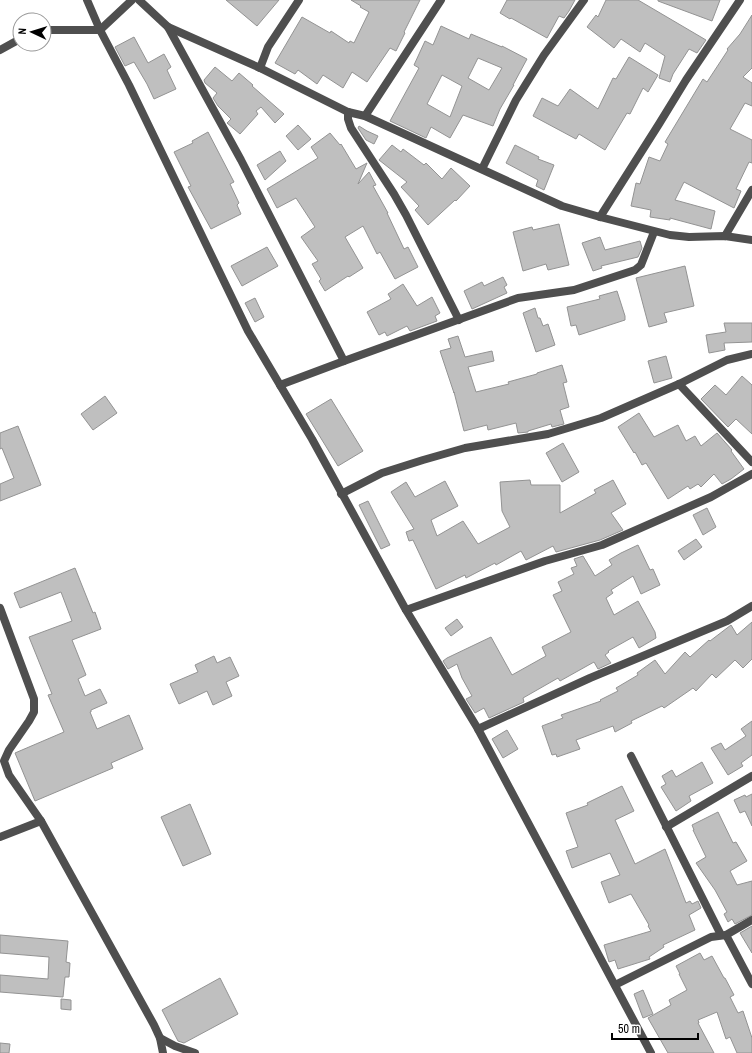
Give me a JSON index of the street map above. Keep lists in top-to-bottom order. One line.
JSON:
{"scale_bar":"50 m","north":"left"}
